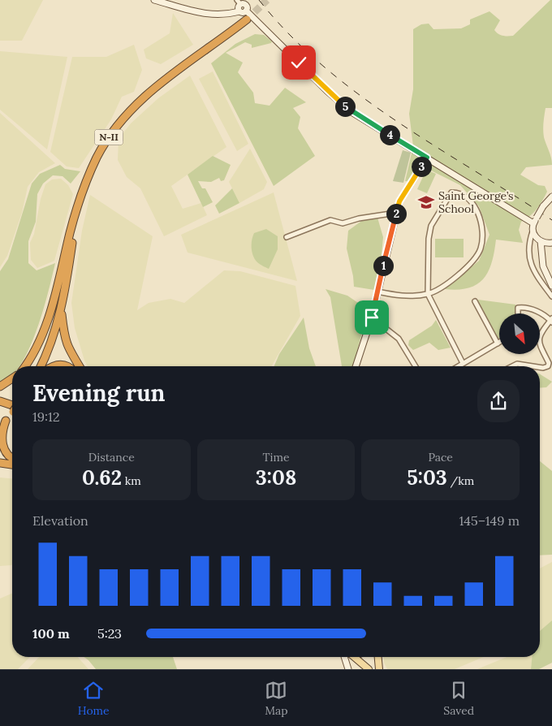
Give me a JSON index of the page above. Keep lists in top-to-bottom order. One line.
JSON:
{"streets":{"highway":["N-II"]},"places":{"school or university":["Saint George’s School"]},"north":"bottom right","page":{"pins":["5","4","3","2","1"],"heading":["Evening run","19:12"],"stats":[["Distance","0.62 km"],["Time","3:08"],["Pace","5:03 /km"]],"chart":["Elevation","145–149 m"],"list":[{"name":"100 m","note":"5:23"}],"tabs":["Home","Map","Saved"]}}
